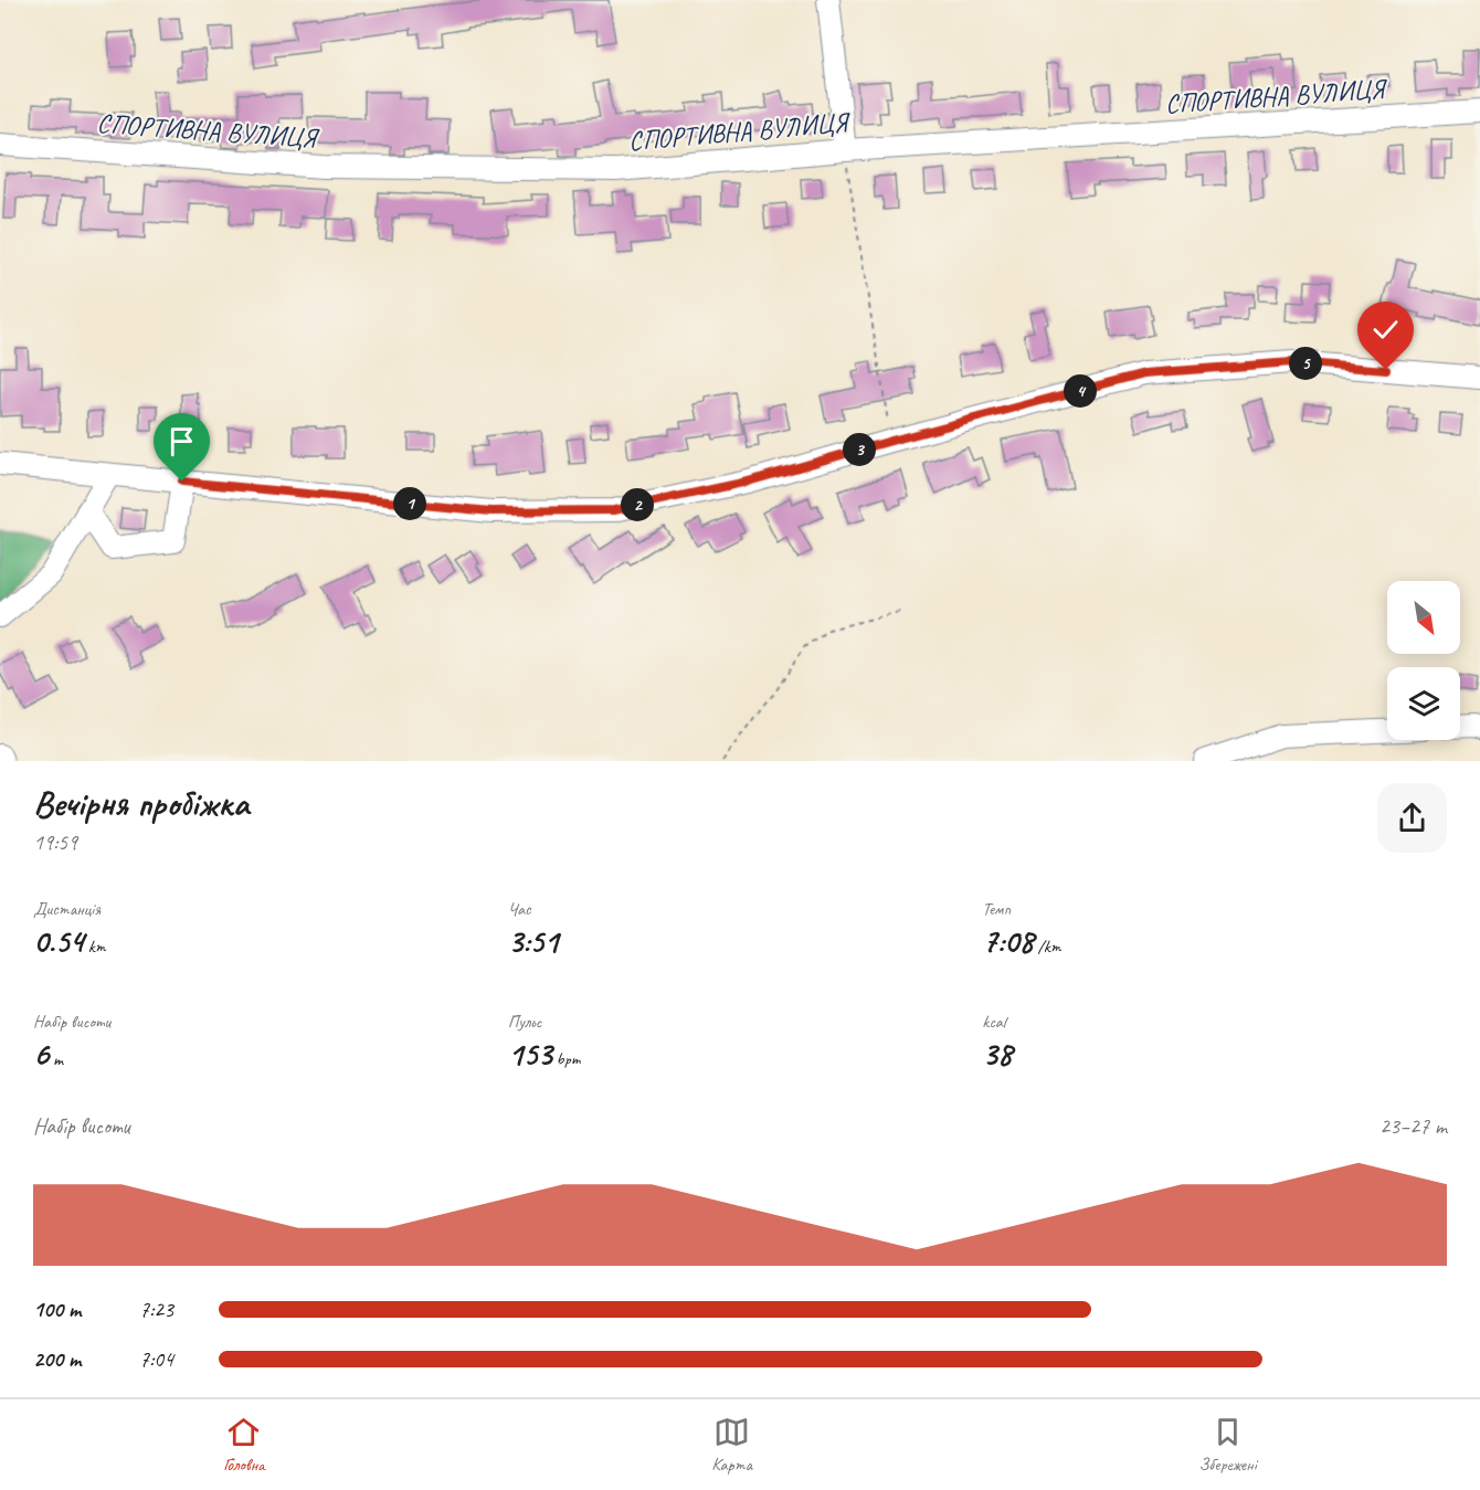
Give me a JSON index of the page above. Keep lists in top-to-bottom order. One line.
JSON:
{"streets":{"street":["СПОРТИВНА ВУЛИЦЯ"]},"north":"bottom right","page":{"pins":["5","4","3","1","2"],"heading":["Вечірня пробіжка","19:59"],"stats":[["Дистанція","0.54 km"],["Час","3:51"],["Темп","7:08 /km"],["Набір висоти","6 m"],["Пульс","153 bpm"],["kcal","38"]],"chart":["Набір висоти","23–27 m"],"list":[{"name":"100 m","note":"7:23"},{"name":"200 m","note":"7:04"}],"tabs":["Головна","Карта","Збережені"]}}
